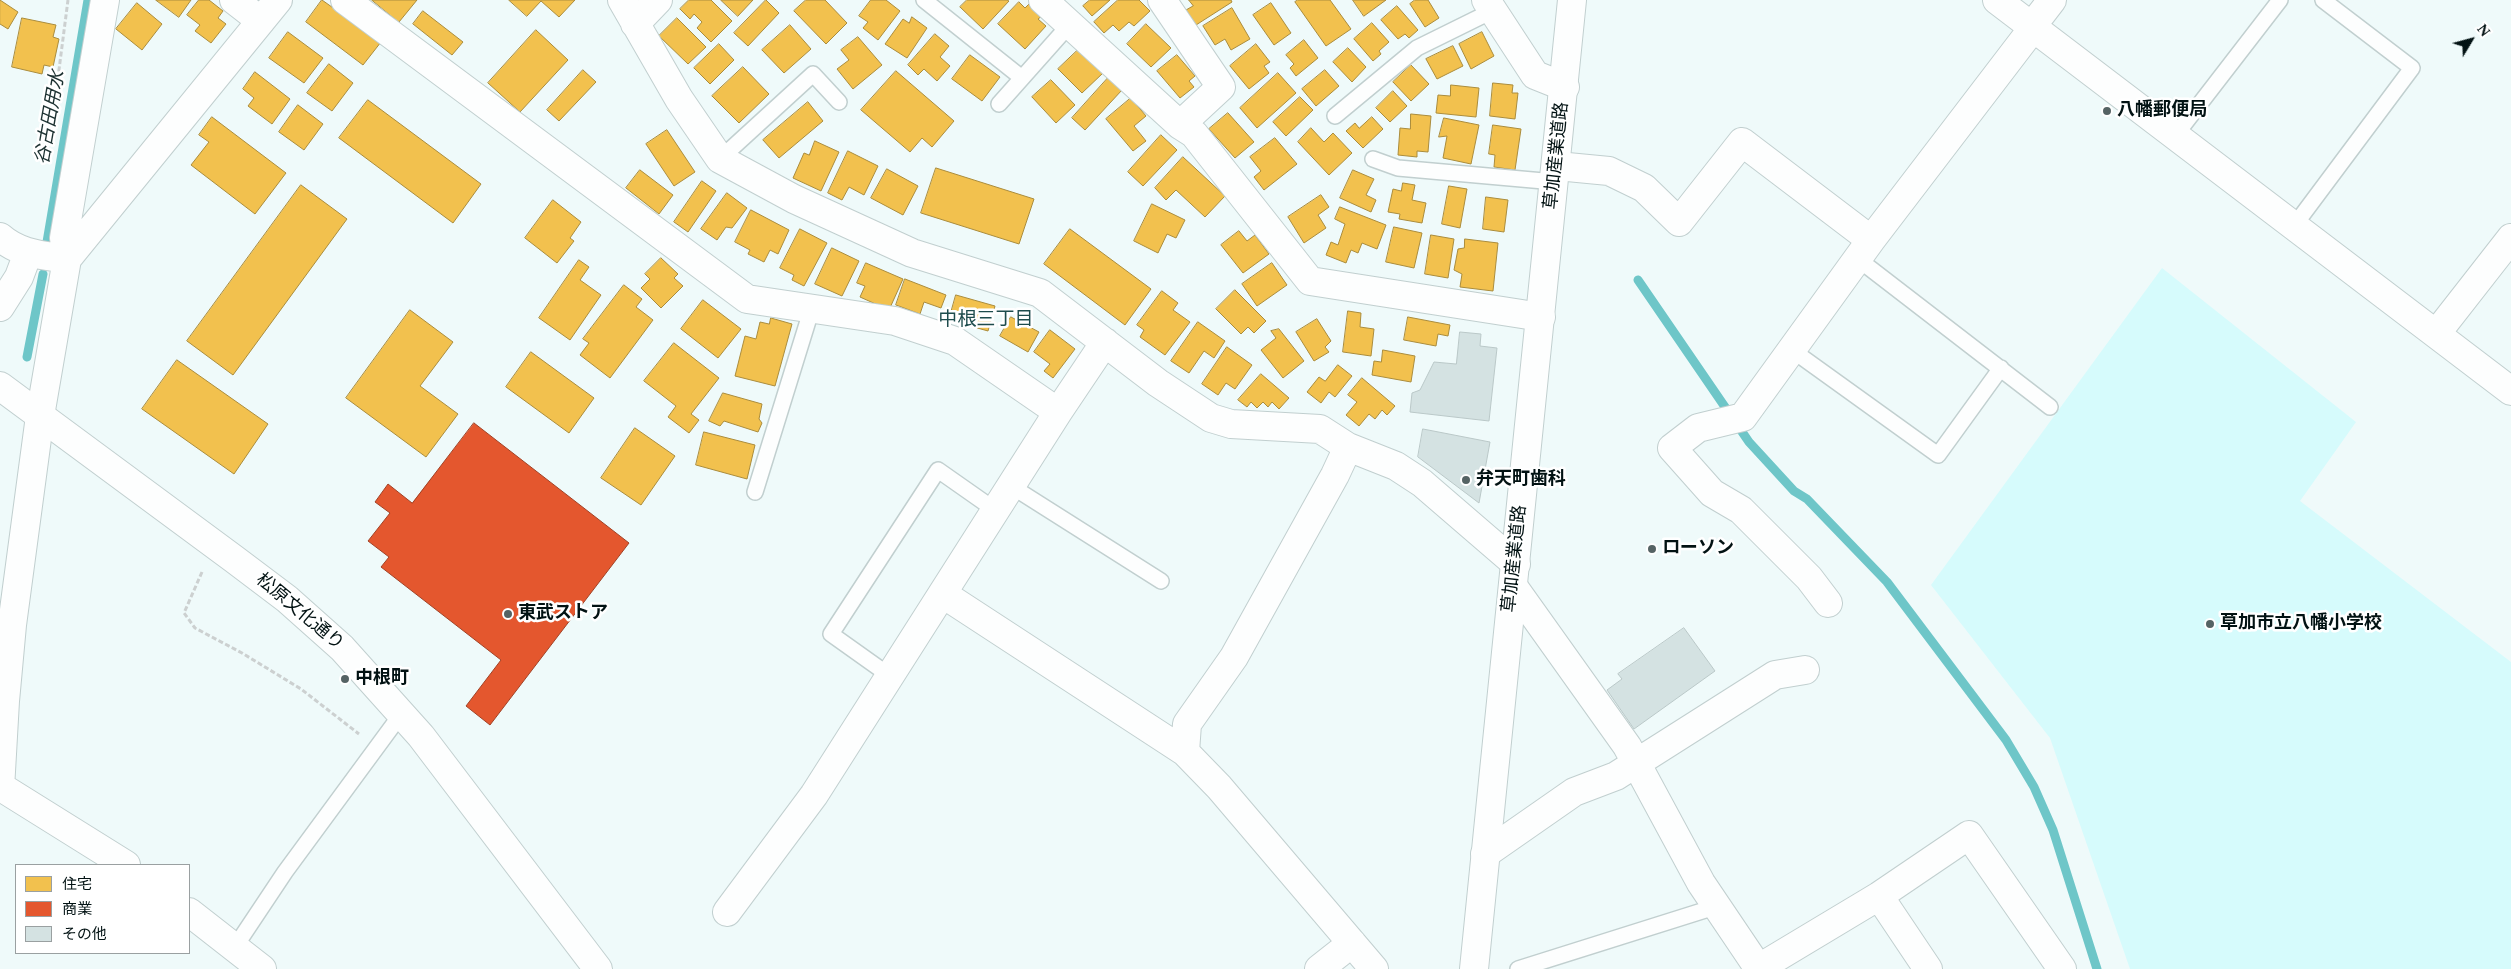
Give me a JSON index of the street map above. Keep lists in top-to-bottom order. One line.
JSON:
{"streets":{"street":["草加産業道路","松原文化通り"]},"districts":["中根三丁目"],"water":["谷古田用水"],"places":["八幡郵便局","弁天町歯科","ローソン","東武ストア","草加市立八幡小学校","中根町"],"legend":["住宅","商業","その他"],"north":"top right"}
